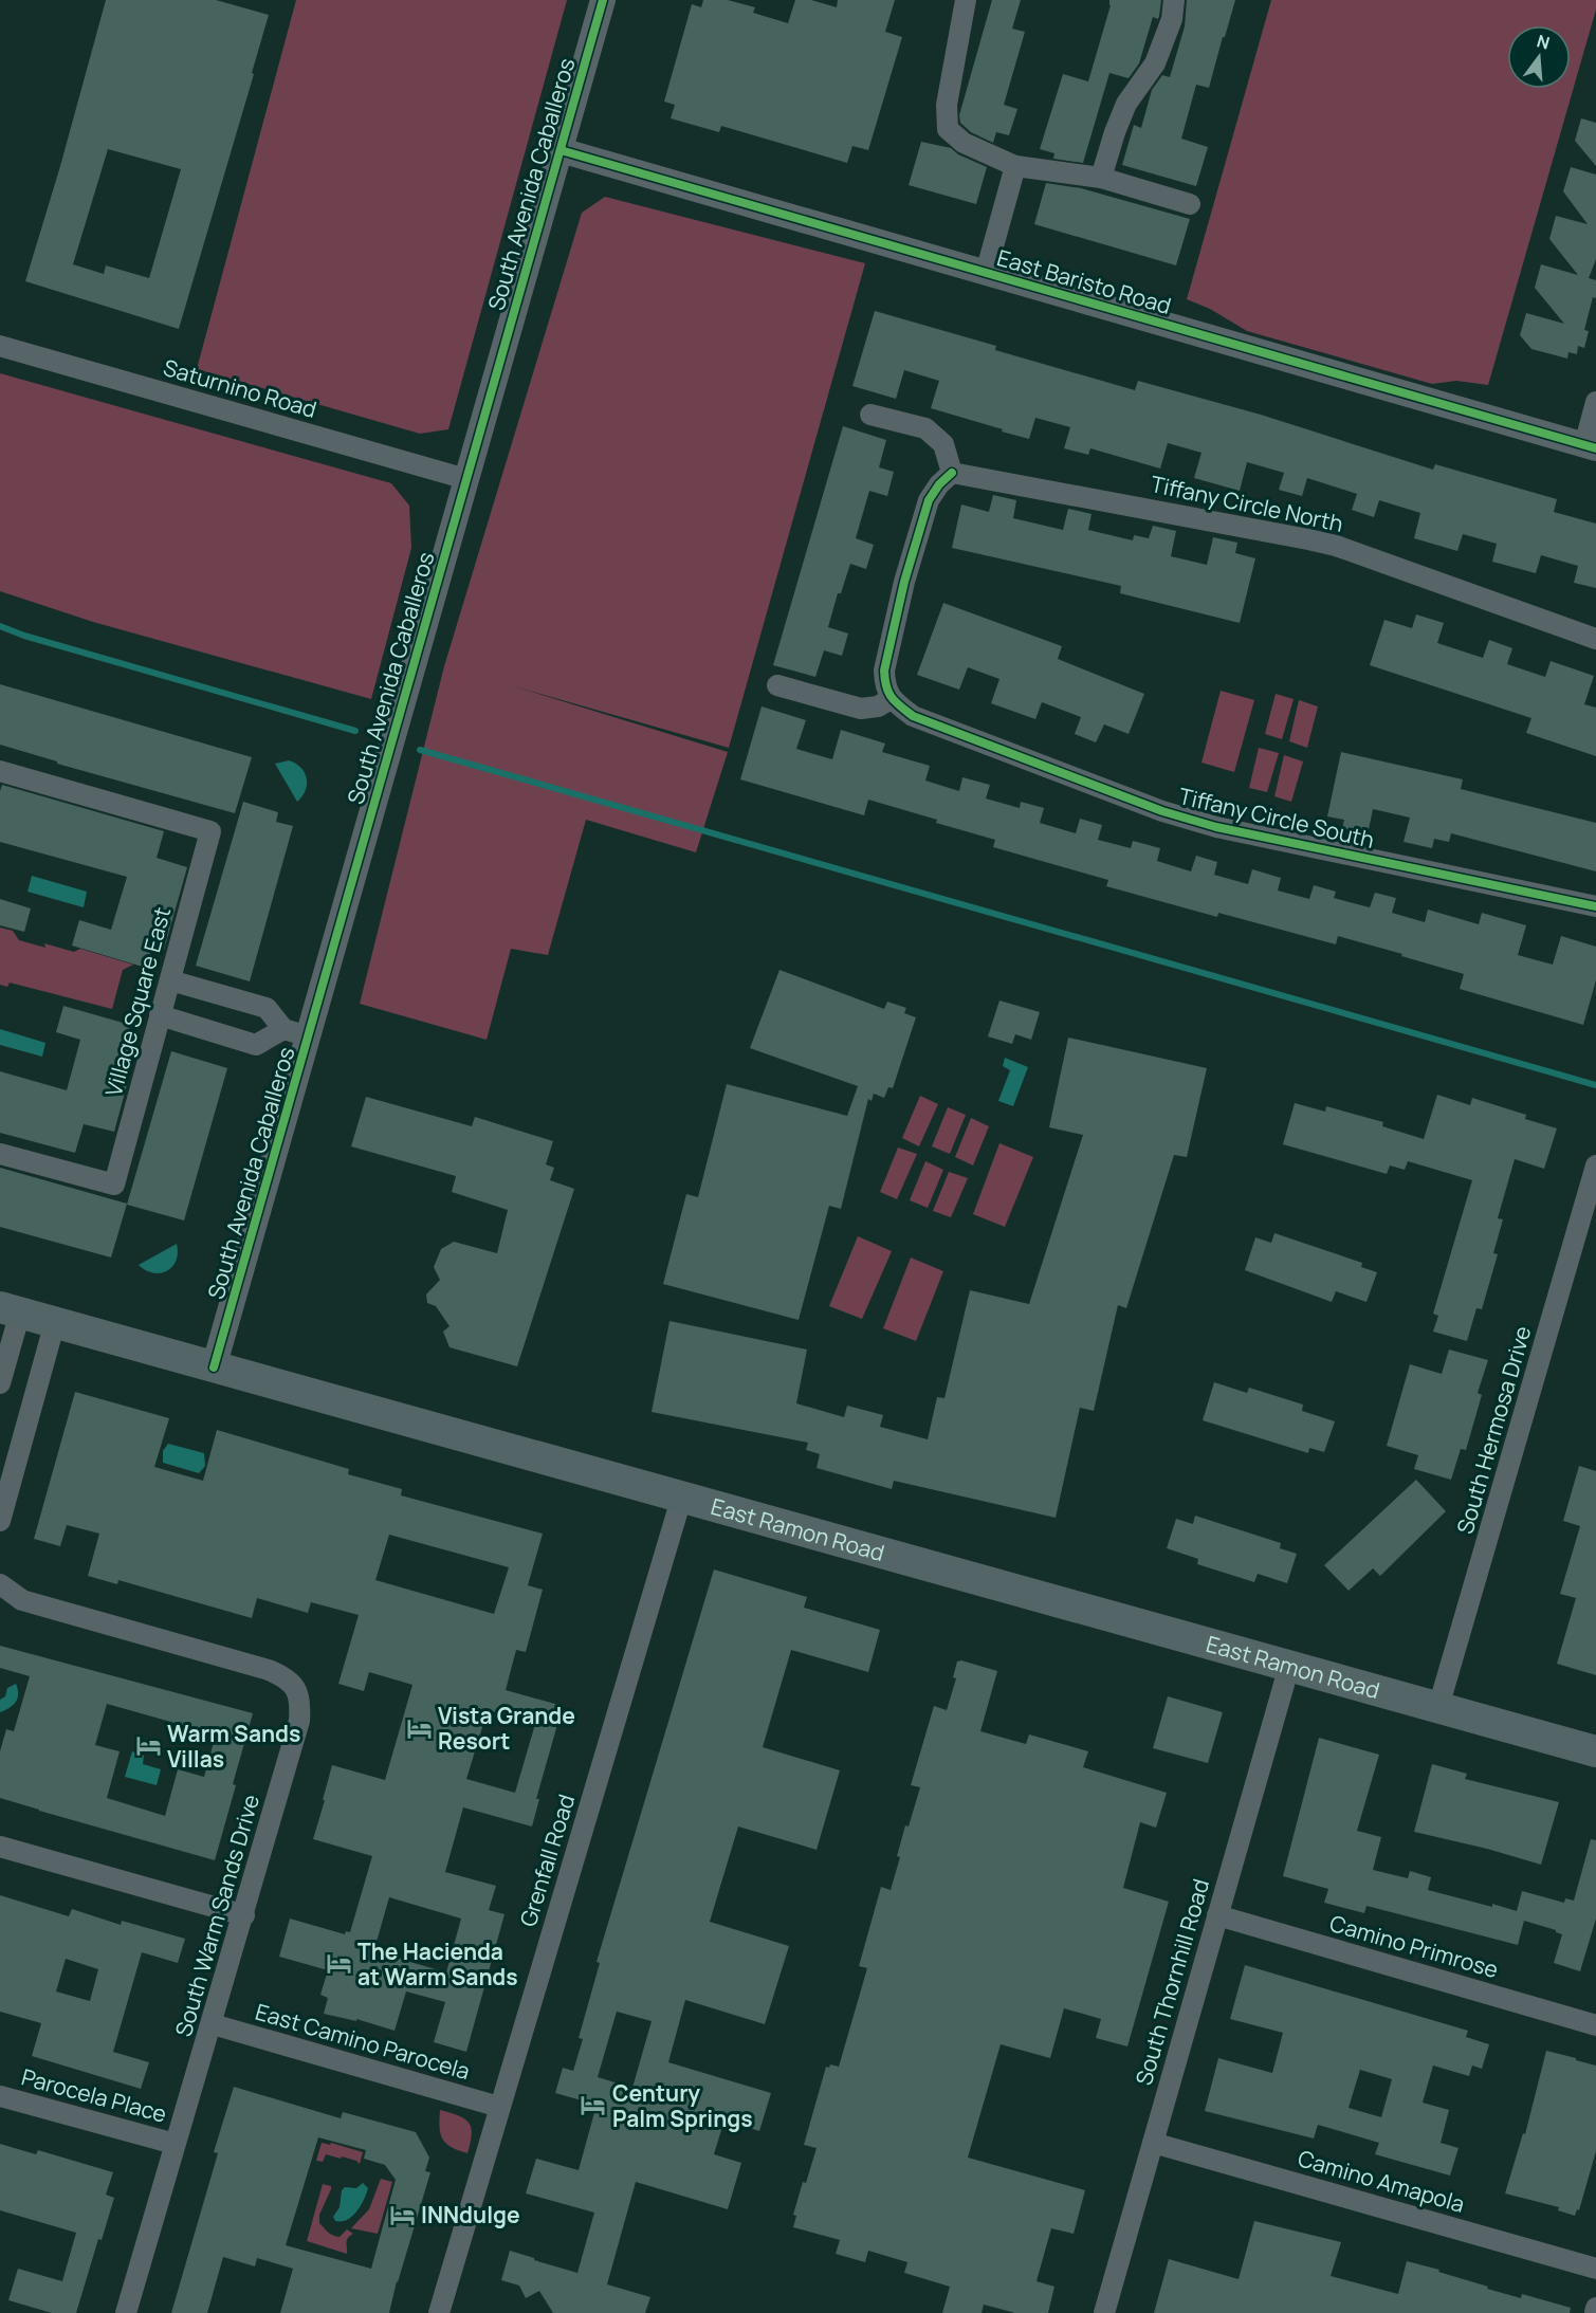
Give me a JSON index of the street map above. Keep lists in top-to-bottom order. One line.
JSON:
{"streets":{"main road":["East Ramon Road"],"street":["South Avenida Caballeros","East Baristo Road","Saturnino Road","Tiffany Circle North","Tiffany Circle South","Village Square East","South Hermosa Drive","Grenfall Road","South Warm Sands Drive","Camino Primrose","South Thornhill Road","East Camino Parocela","Parocela Place","Camino Amapola"]},"crossings":[["South Avenida Caballeros","East Baristo Road"],["South Avenida Caballeros","Saturnino Road"],["South Avenida Caballeros","East Ramon Road"],["South Hermosa Drive","East Ramon Road"],["East Ramon Road","Grenfall Road"],["East Ramon Road","South Thornhill Road"],["Grenfall Road","East Camino Parocela"],["South Warm Sands Drive","East Camino Parocela"],["South Warm Sands Drive","Parocela Place"],["Camino Primrose","South Thornhill Road"],["South Thornhill Road","Camino Amapola"]],"places":{"hotel":["Vista Grande Resort","Warm Sands Villas","The Hacienda at Warm Sands","Century Palm Springs","INNdulge"]},"north":"top"}
